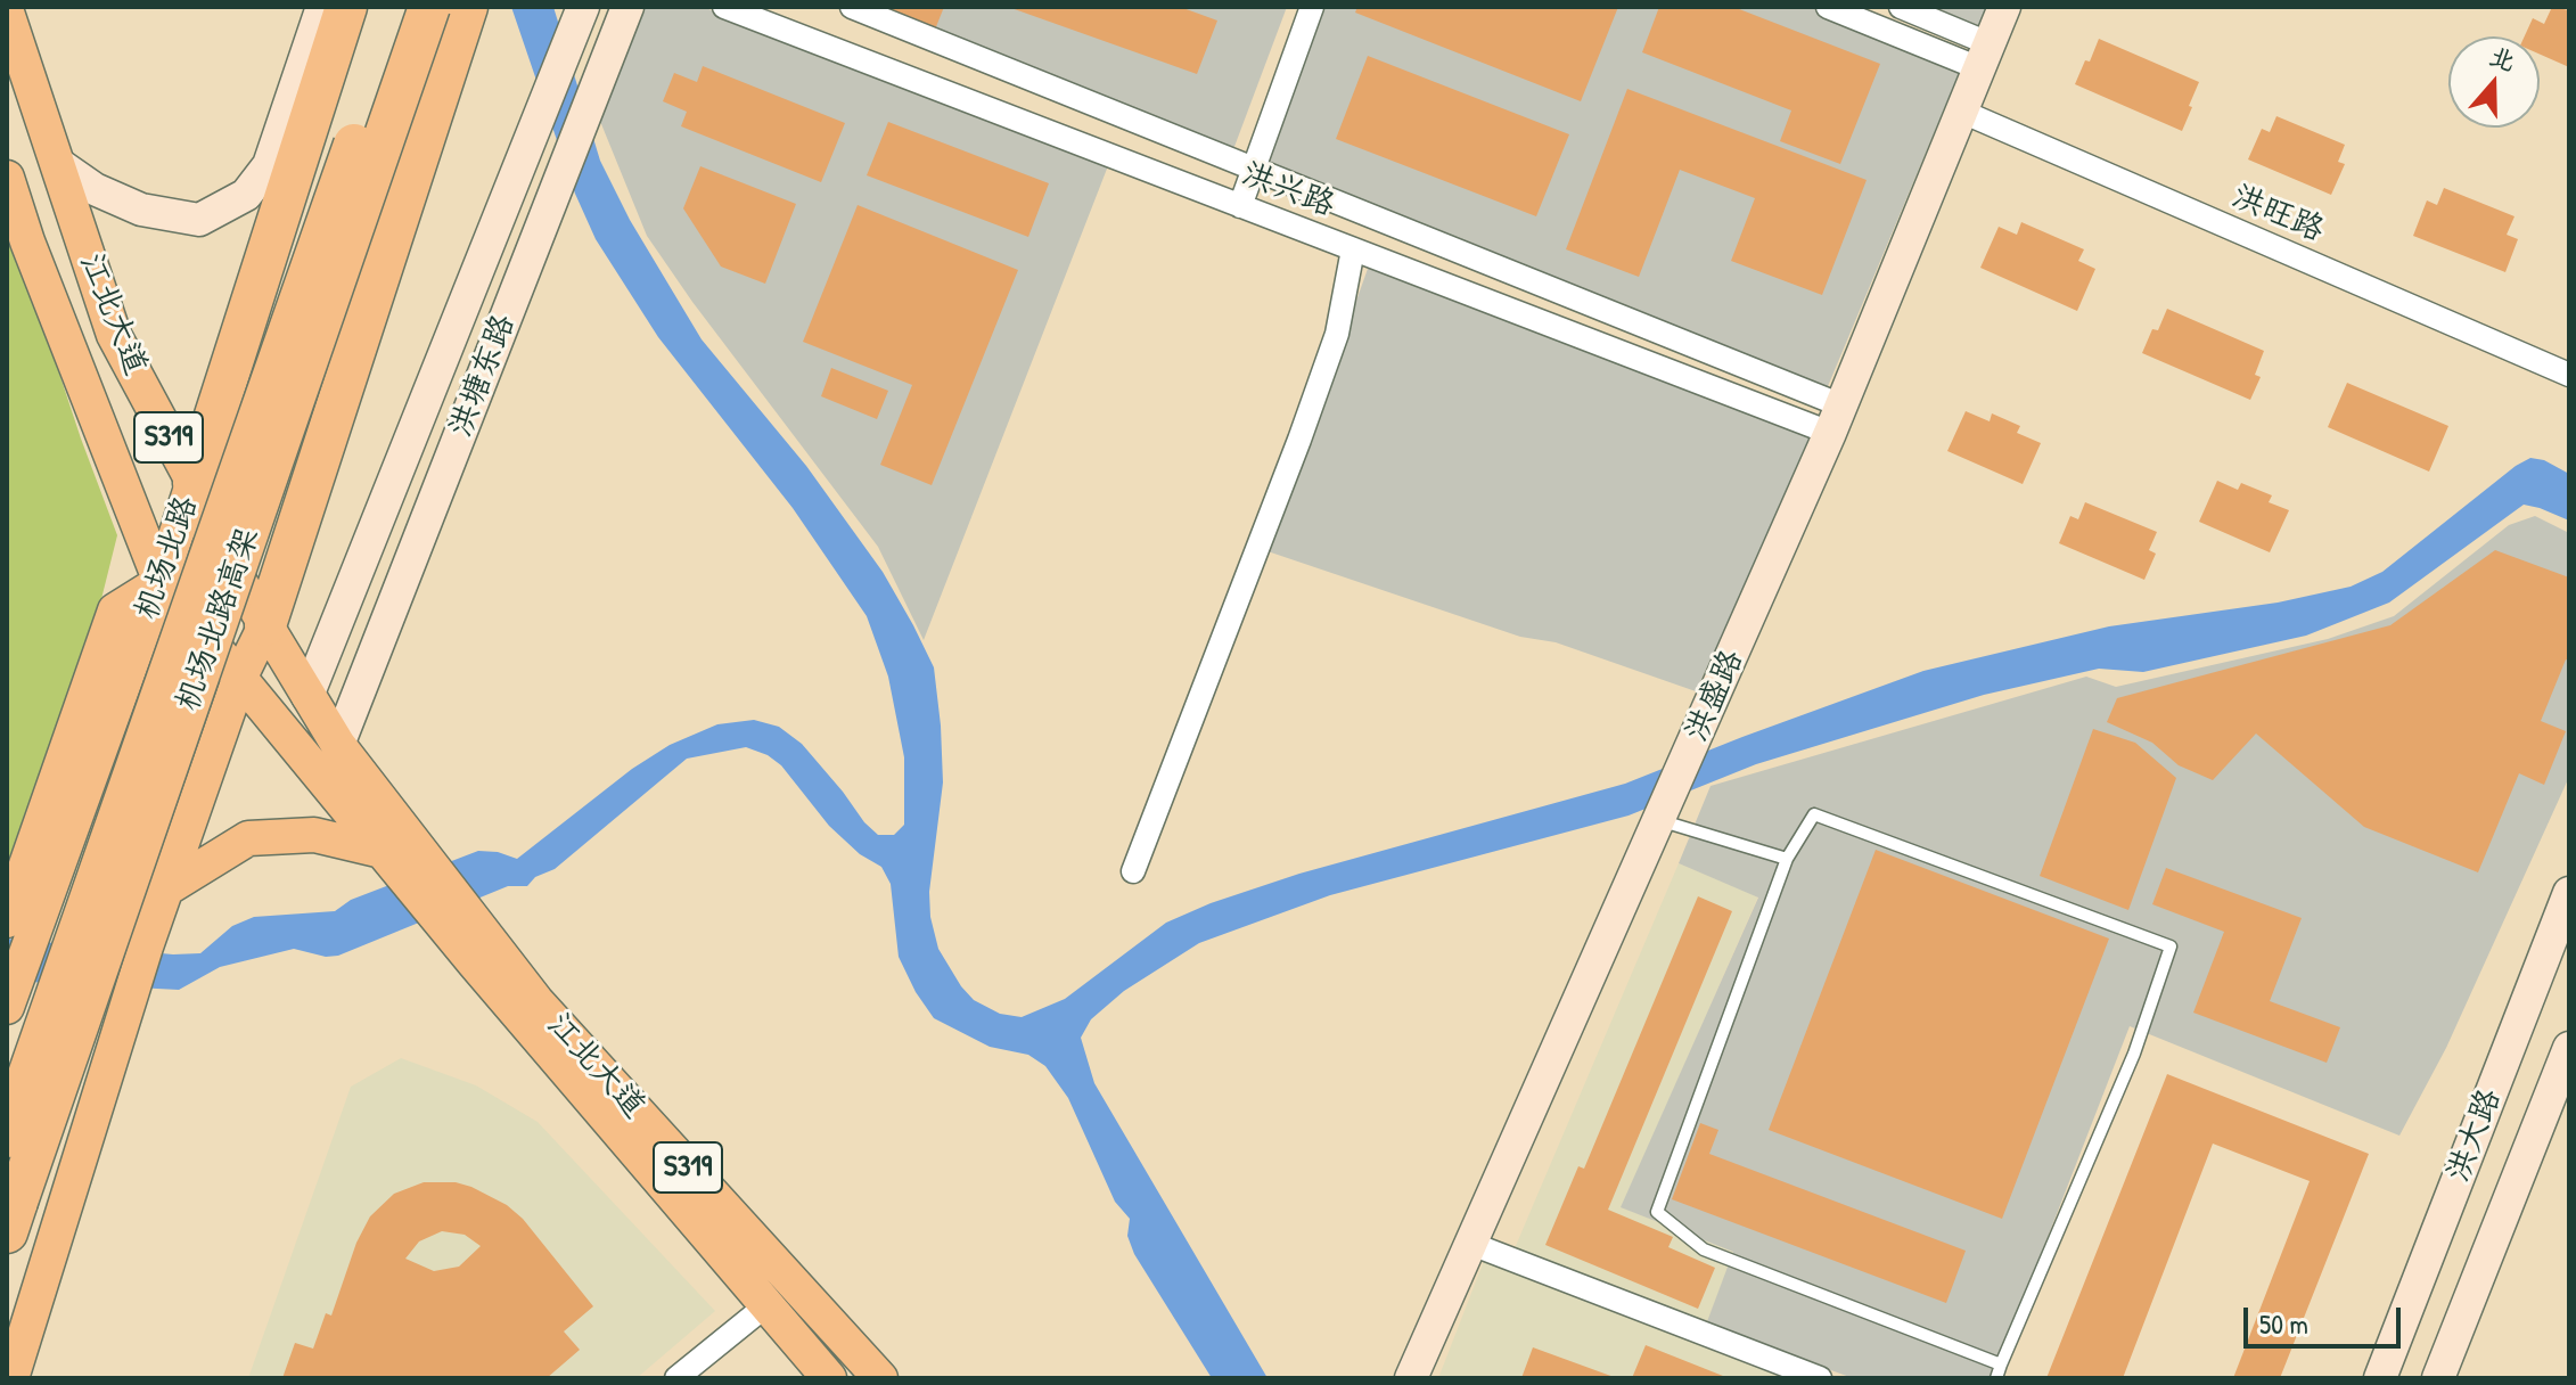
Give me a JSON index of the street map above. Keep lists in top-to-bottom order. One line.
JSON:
{"streets":{"highway":["机场北路高架"],"main road":["江北大道","洪塘东路","S319","机场北路","洪盛路","洪大路"],"street":["洪兴路","洪旺路"]},"crossings":[["洪兴路","洪盛路"],["洪旺路","洪盛路"],["江北大道","洪塘东路"],["江北大道","机场北路"]],"scale_bar":"50 m","north":"top"}
